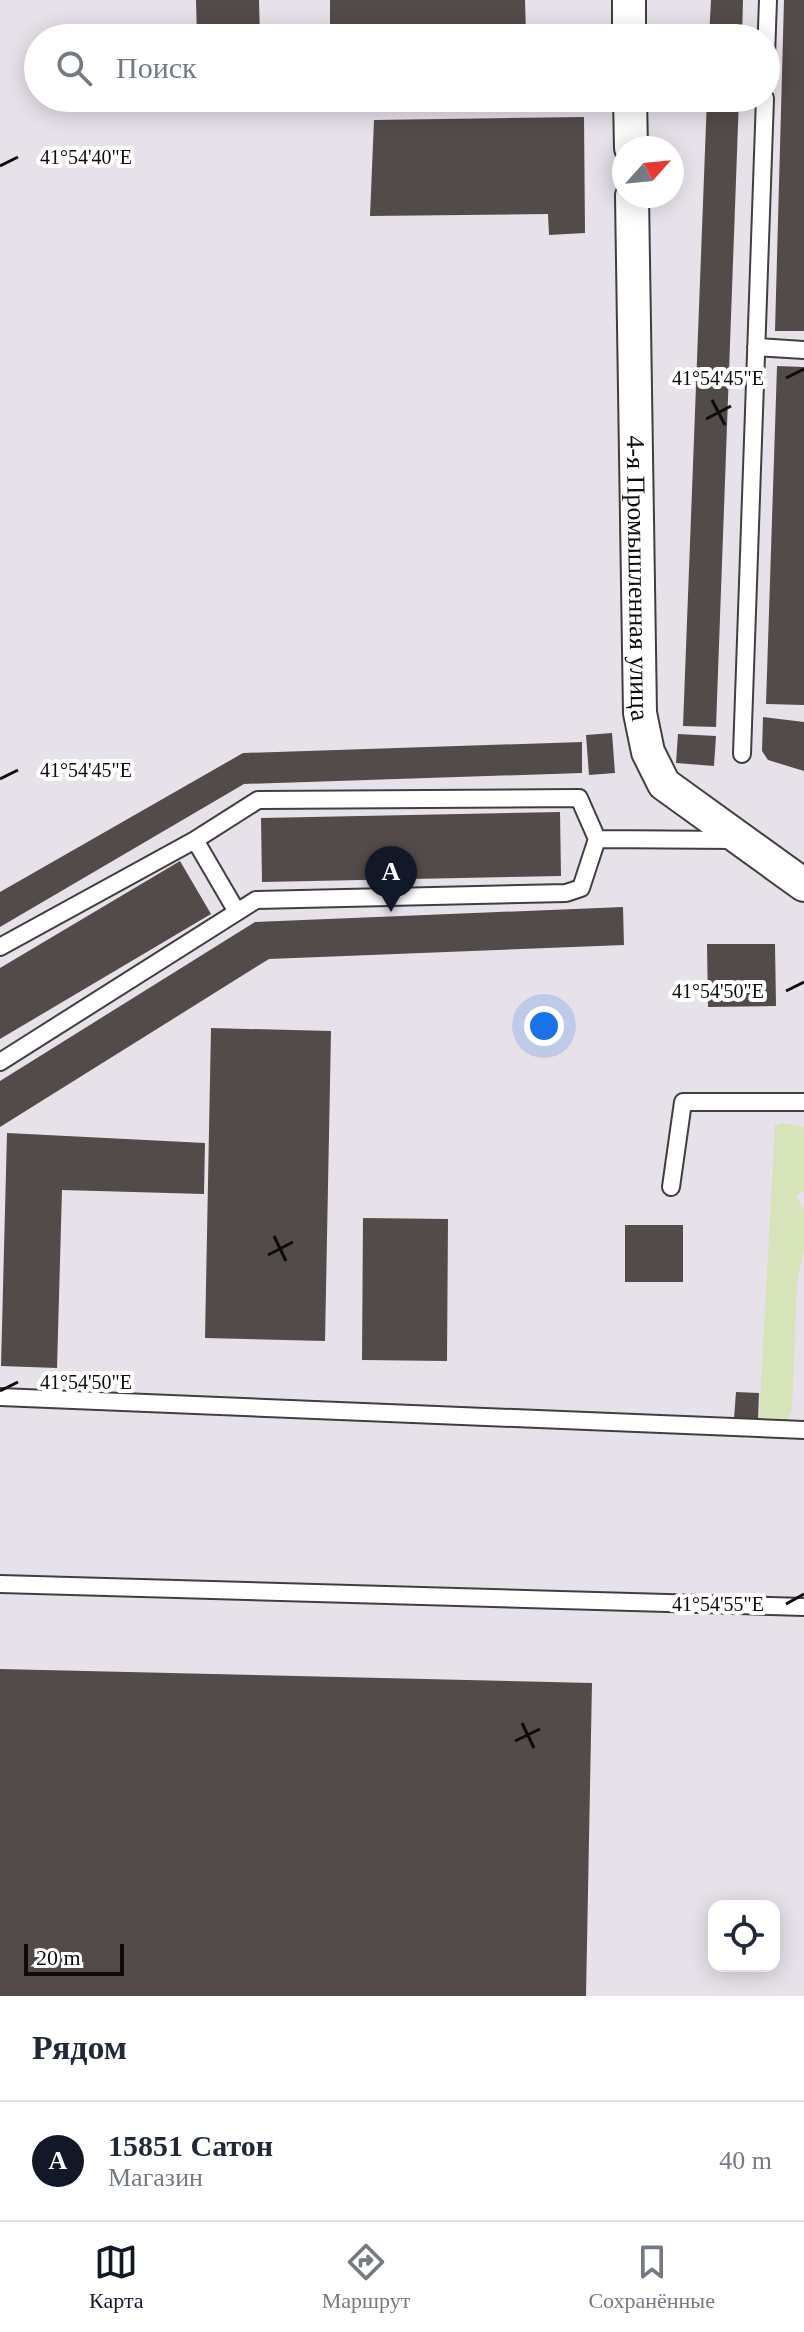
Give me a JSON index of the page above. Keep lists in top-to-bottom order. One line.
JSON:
{"streets":{"street":["4-я Промышленная улица"]},"scale_bar":"20 m","north":"top right","page":{"search":"Поиск","pins":"A","scale":"20 m","heading":"Рядом","list":[{"mark":"A","name":"15851 Сатон","note":"Магазин","value":"40 m"}],"nav":["Карта","Маршрут","Сохранённые"]},"coordinates":["41°54'40\"E","41°54'45\"E","41°54'50\"E","41°54'55\"E"]}
